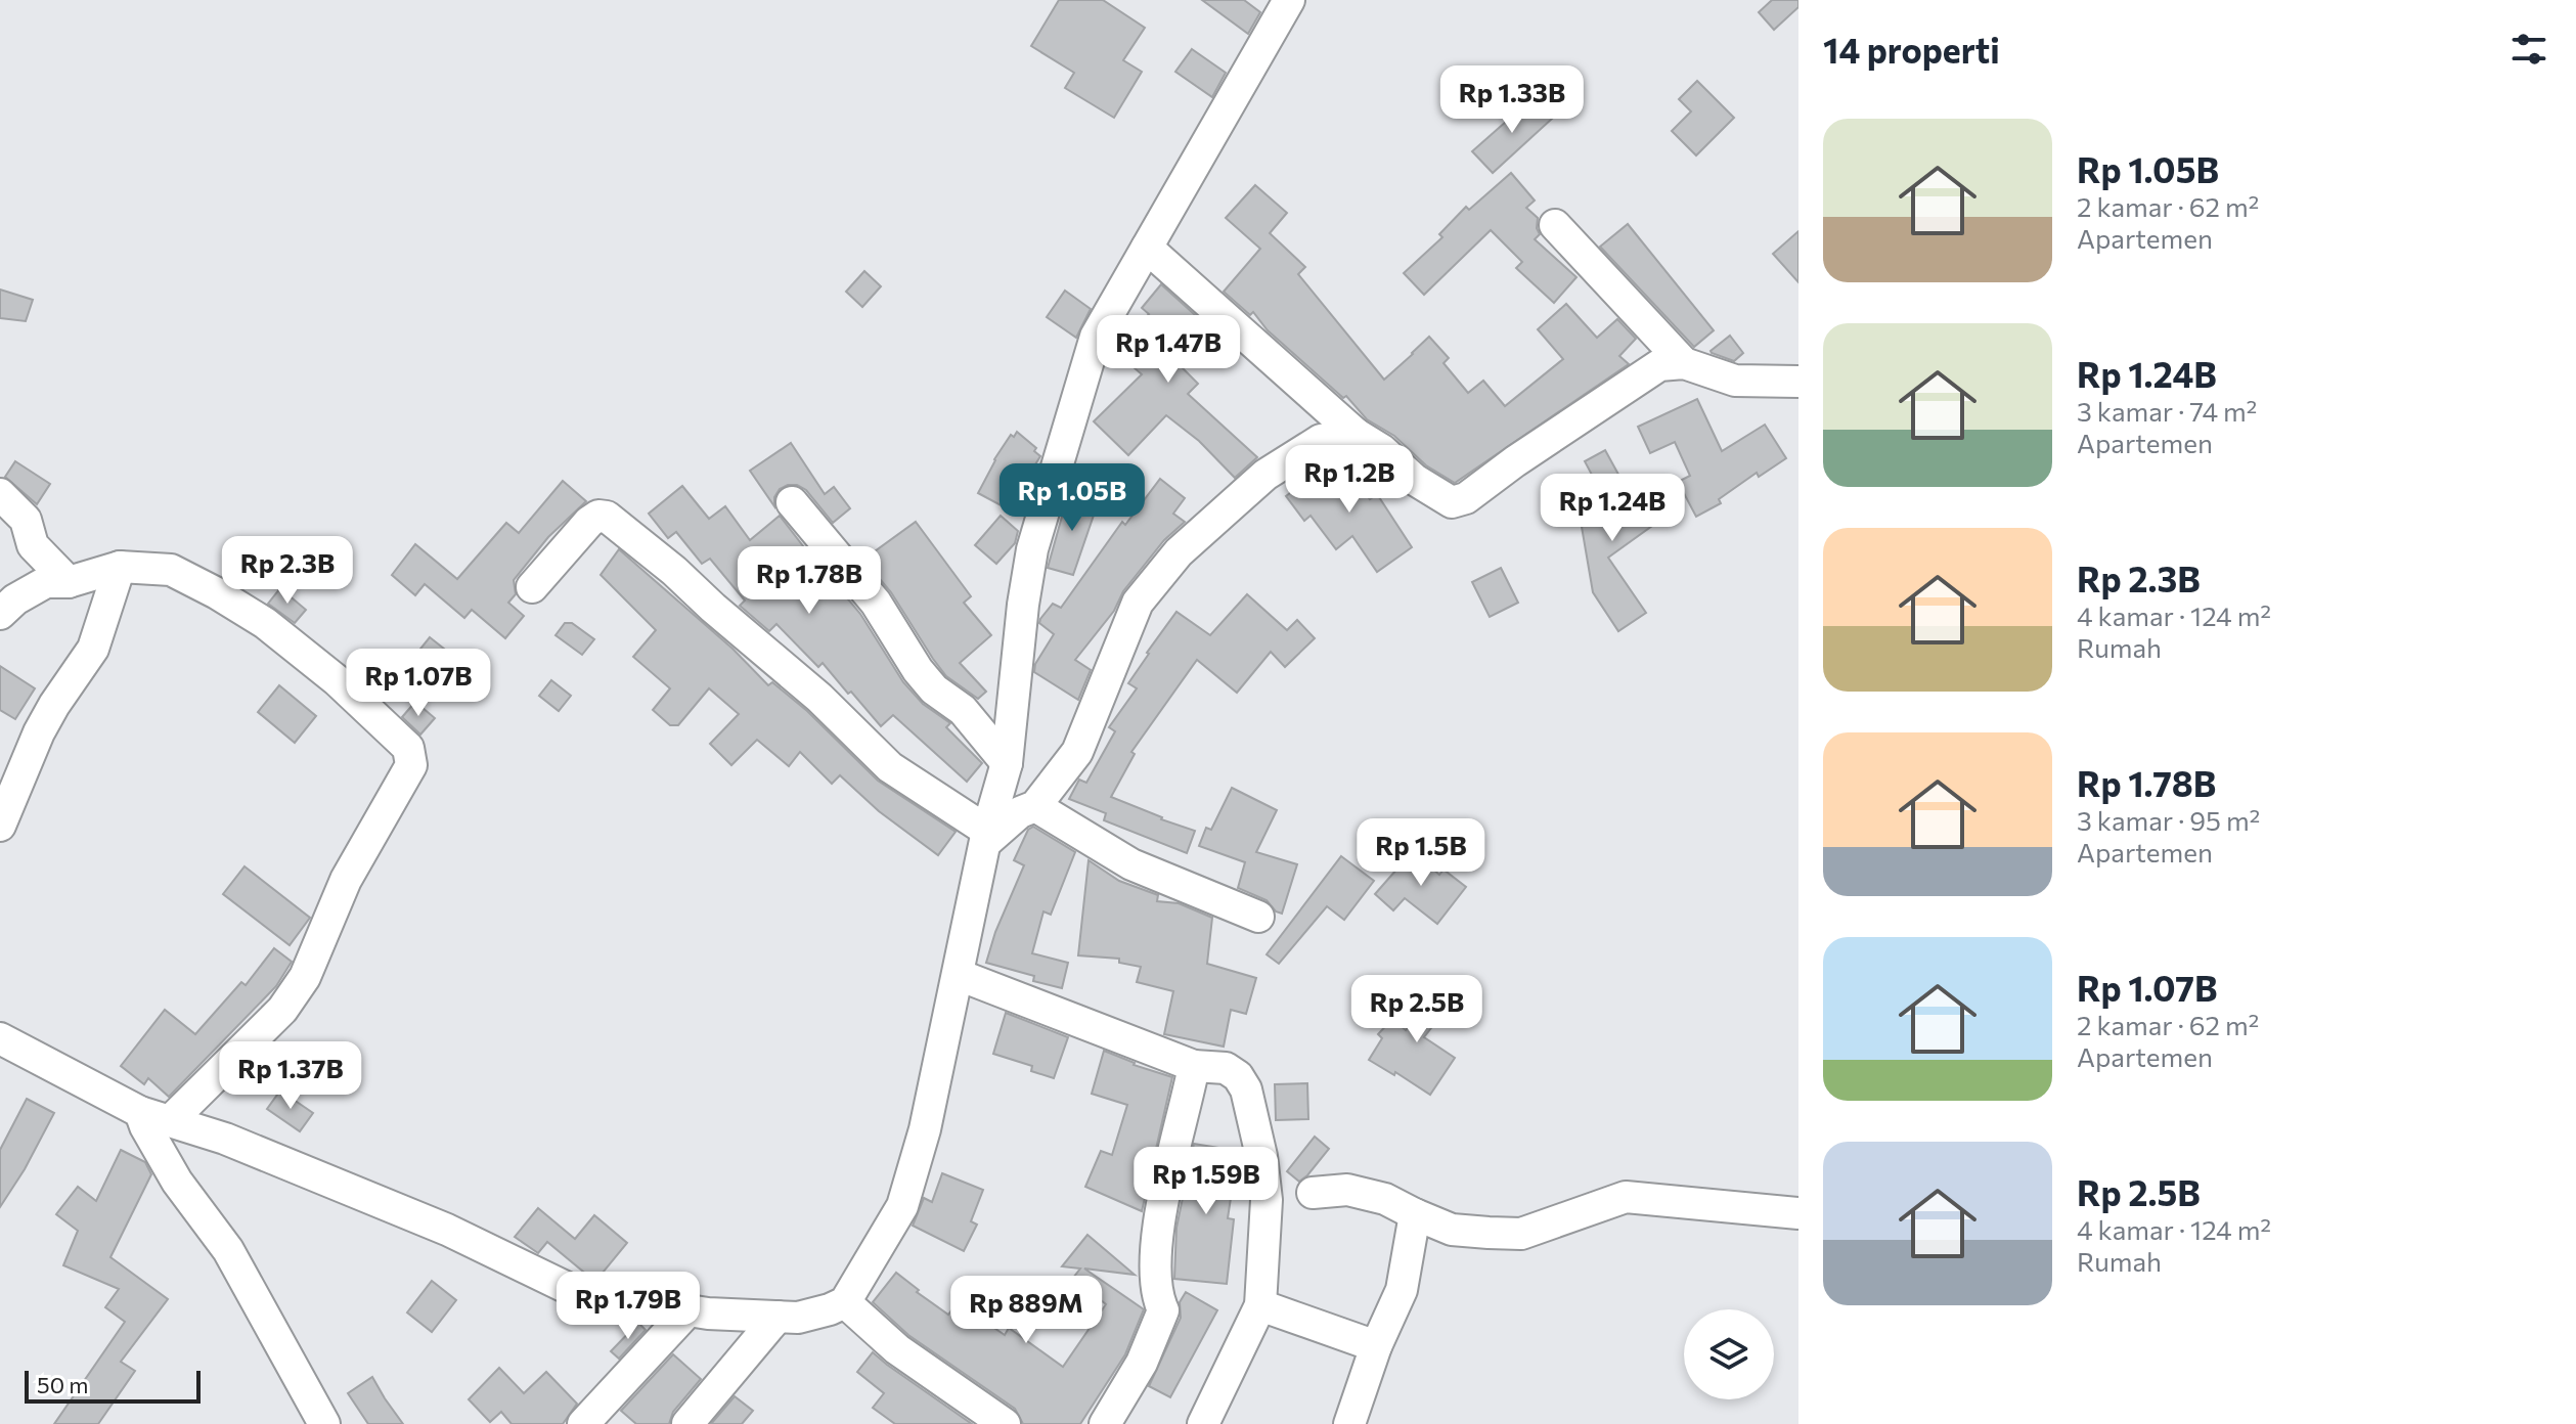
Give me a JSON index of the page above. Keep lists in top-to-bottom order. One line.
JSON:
{"scale_bar":"50 m","page":{"heading":"14 properti","price":["Rp 1.33B","Rp 1.47B","Rp 1.2B","Rp 1.05B","Rp 1.24B","Rp 2.3B","Rp 1.78B","Rp 1.07B","Rp 1.5B","Rp 2.5B","Rp 1.37B","Rp 1.59B","Rp 1.79B","Rp 889M"],"list":[{"name":"Rp 1.05B","note":"2 kamar · 62 m² · Apartemen"},{"name":"Rp 1.24B","note":"3 kamar · 74 m² · Apartemen"},{"name":"Rp 2.3B","note":"4 kamar · 124 m² · Rumah"},{"name":"Rp 1.78B","note":"3 kamar · 95 m² · Apartemen"},{"name":"Rp 1.07B","note":"2 kamar · 62 m² · Apartemen"},{"name":"Rp 2.5B","note":"4 kamar · 124 m² · Rumah"}],"scale":"50 m"}}
